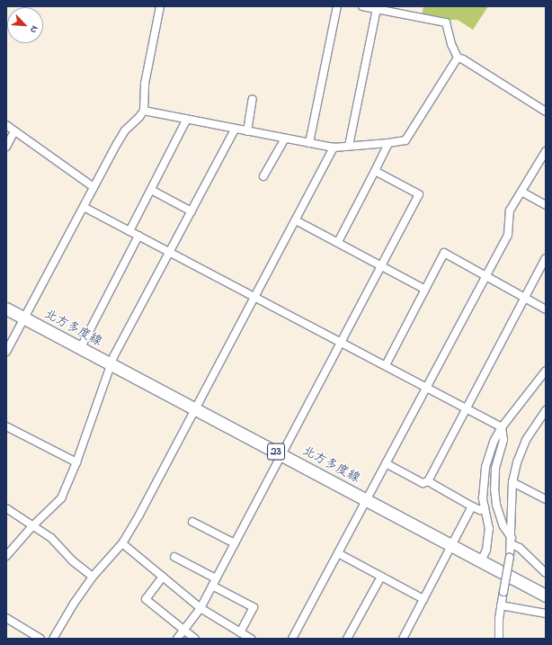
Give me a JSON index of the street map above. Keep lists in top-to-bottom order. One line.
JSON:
{"streets":{"main road":["北方多度線","23"]},"north":"bottom right"}
